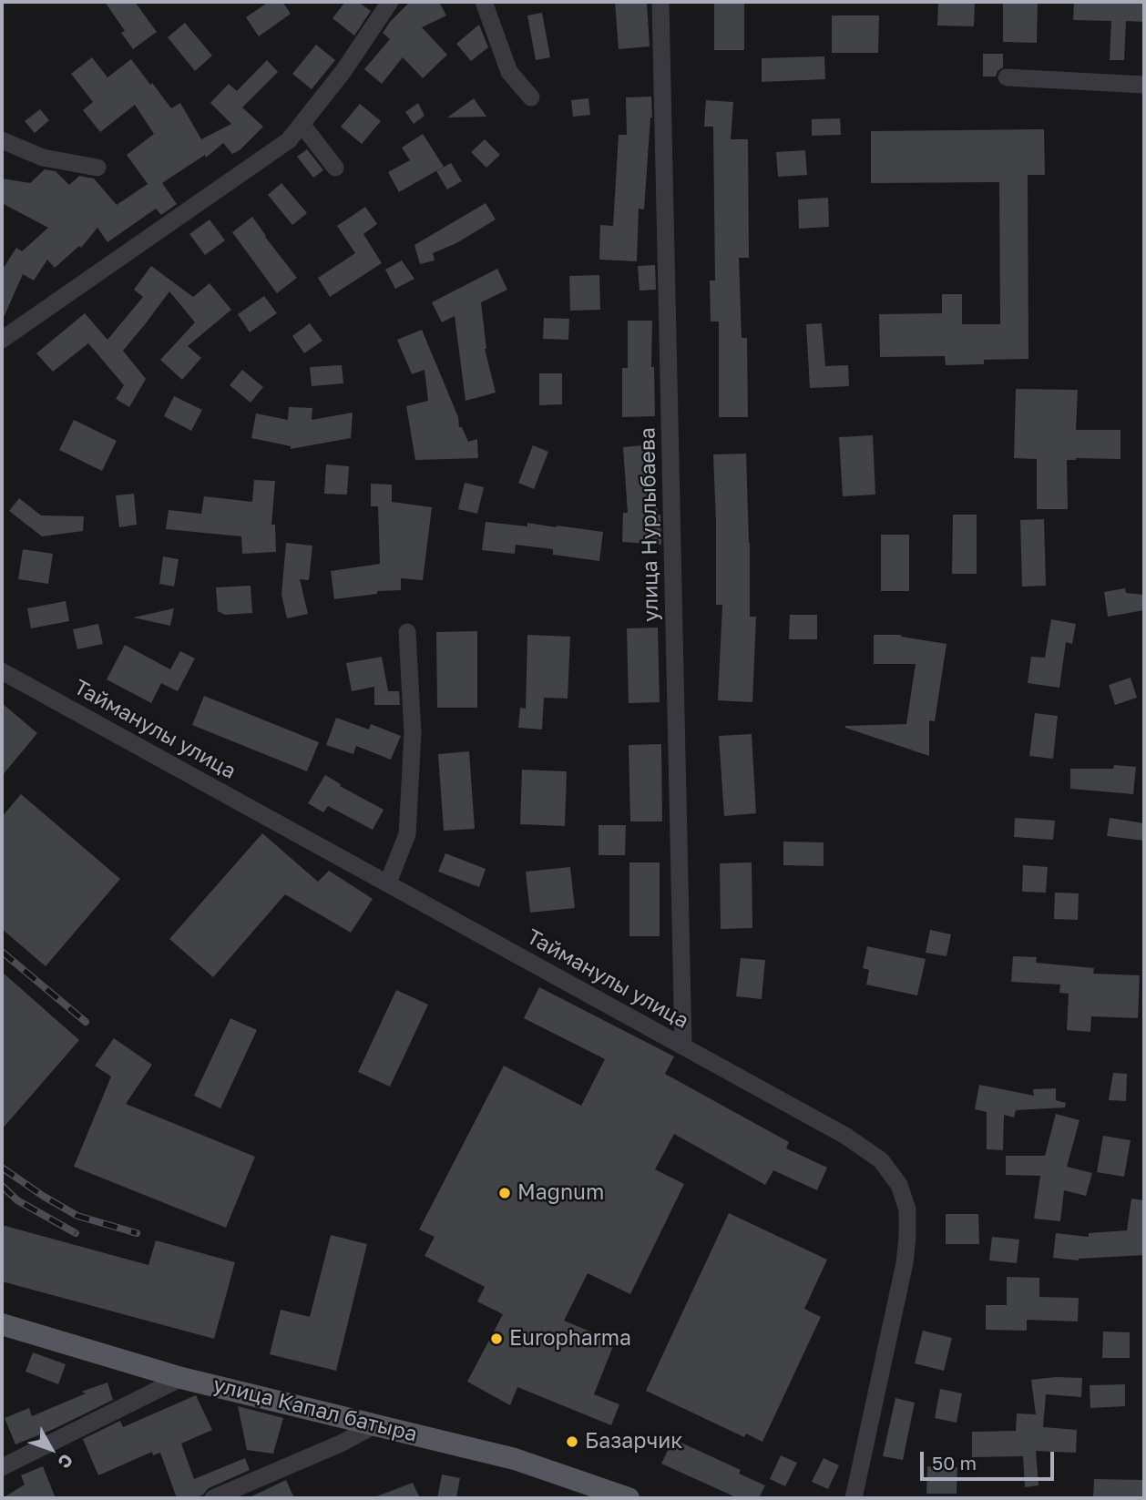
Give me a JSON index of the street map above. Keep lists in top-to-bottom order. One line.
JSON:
{"streets":{"main road":["улица Капал батыра"],"street":["улица Нурлыбаева","Тайманулы улица"]},"crossings":[["улица Нурлыбаева","Тайманулы улица"]],"places":["Magnum","Europharma","Базарчик"],"scale_bar":"50 m","north":"bottom right"}
